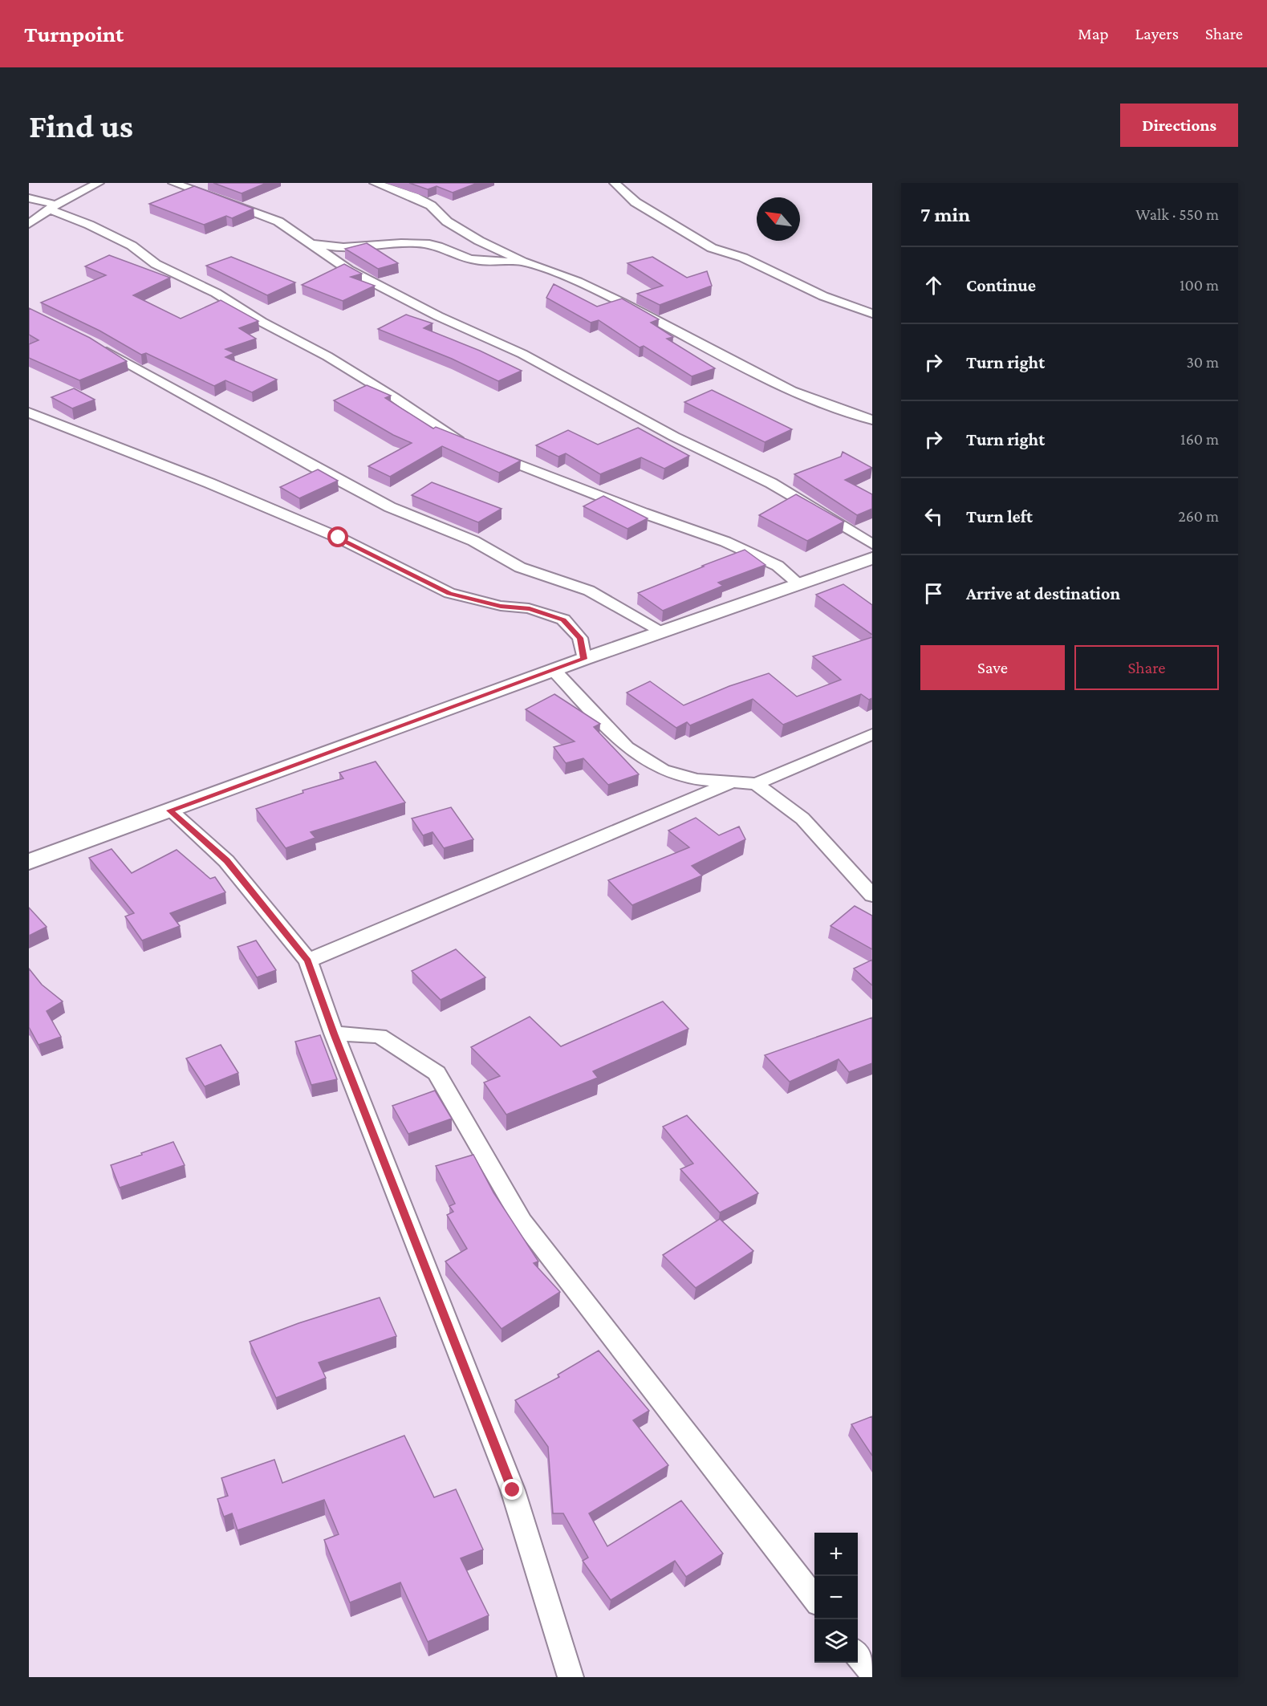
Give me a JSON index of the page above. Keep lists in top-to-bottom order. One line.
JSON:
{"north":"top left","page":{"header":"Turnpoint","nav":["Map","Layers","Share"],"buttons":["Directions",["Save","Share"]],"title":"Find us","heading":["7 min","Walk · 550 m"],"list":[["Continue","100 m"],["Turn right","30 m"],["Turn right","160 m"],["Turn left","260 m"],"Arrive at destination"],"map_buttons":["+","−"]}}
